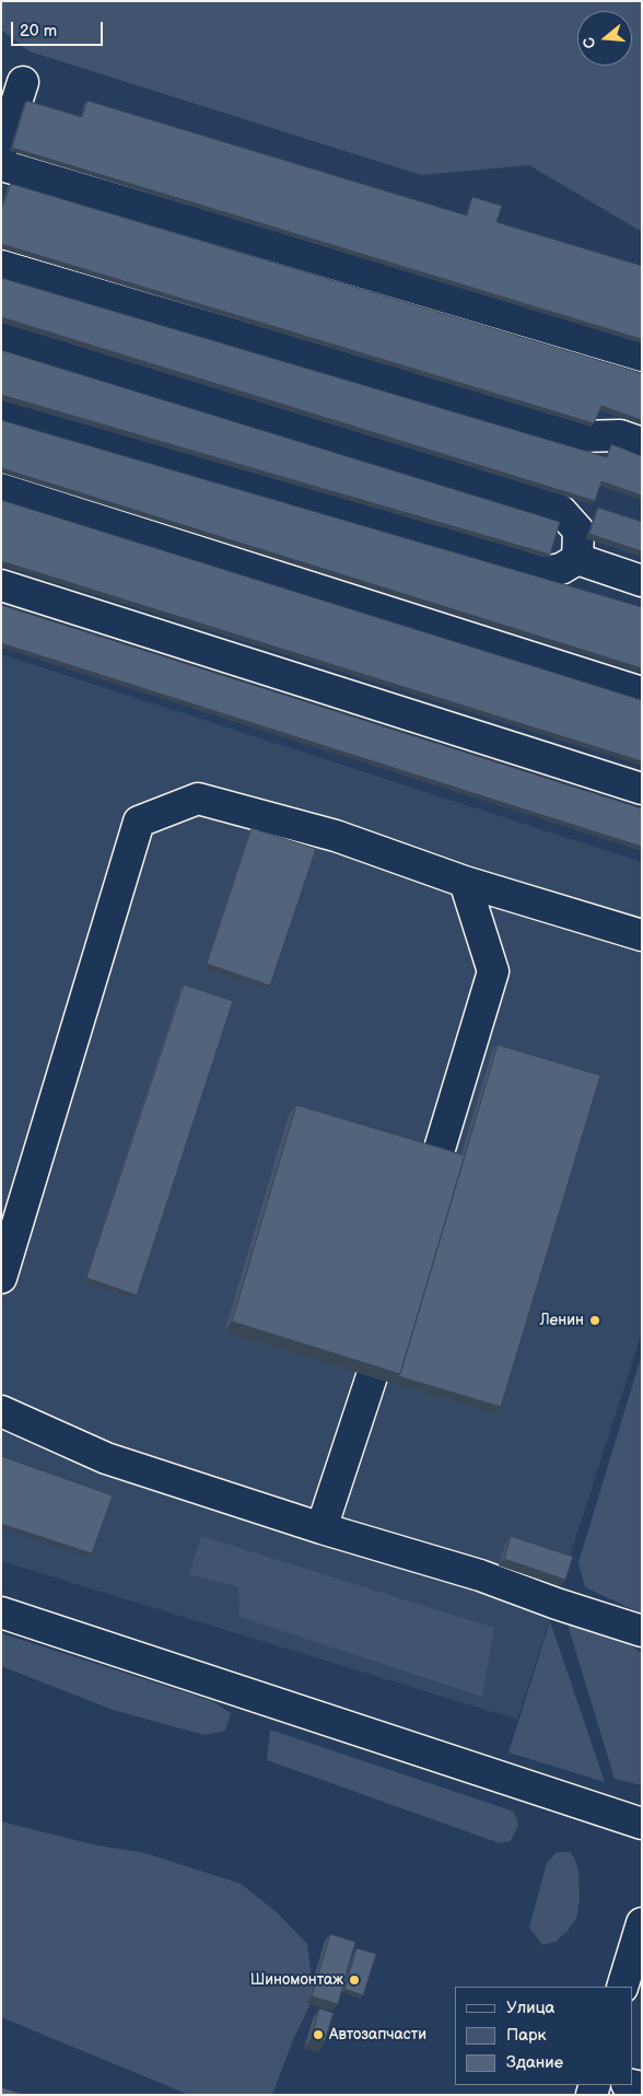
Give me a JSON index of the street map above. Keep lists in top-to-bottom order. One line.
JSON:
{"places":["Ленин","Шиномонтаж","Автозапчасти"],"legend":["Улица","Парк","Здание"],"scale_bar":"20 m","north":"left"}
